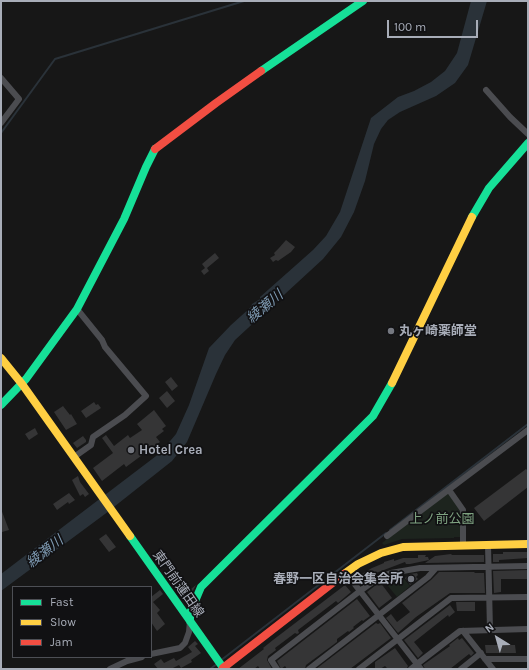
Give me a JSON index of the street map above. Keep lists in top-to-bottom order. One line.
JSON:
{"streets":{"street":["東門前蓮田線"]},"water":["綾瀬川"],"parks":["上ノ前公園"],"places":["丸ヶ崎薬師堂","Hotel Crea","春野一区自治会集会所"],"legend":["Fast","Slow","Jam"],"scale_bar":"100 m","north":"top left"}
